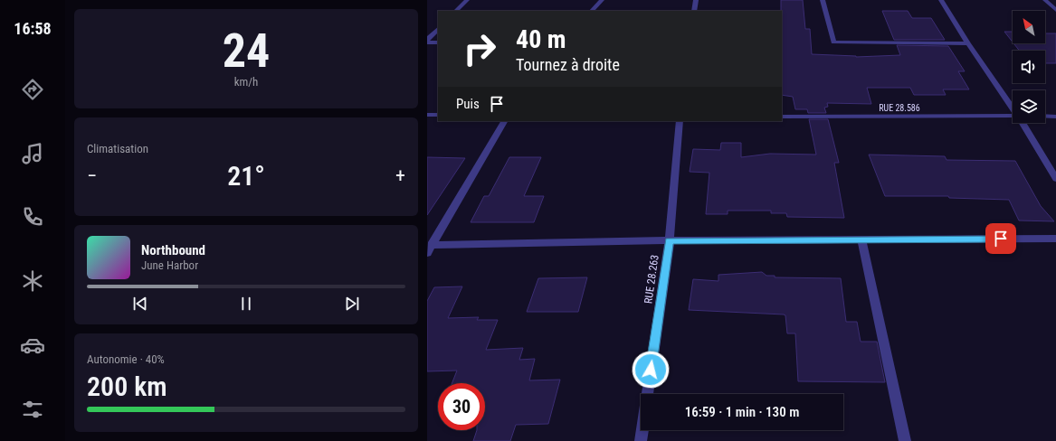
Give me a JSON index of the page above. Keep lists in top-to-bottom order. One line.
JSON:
{"streets":{"street":["RUE 28.586","RUE 28.263"]},"north":"top left","page":{"tabs":"16:58","tile":[["24","km/h"],"Climatisation",["Autonomie · 40%","200 km"]],"turn":["40 m","Tournez à droite"],"then":"Puis","heat":["−","21°","+"],"song":["Northbound","June Harbor"],"limit":"30","trip":"16:59 · 1 min · 130 m"}}
